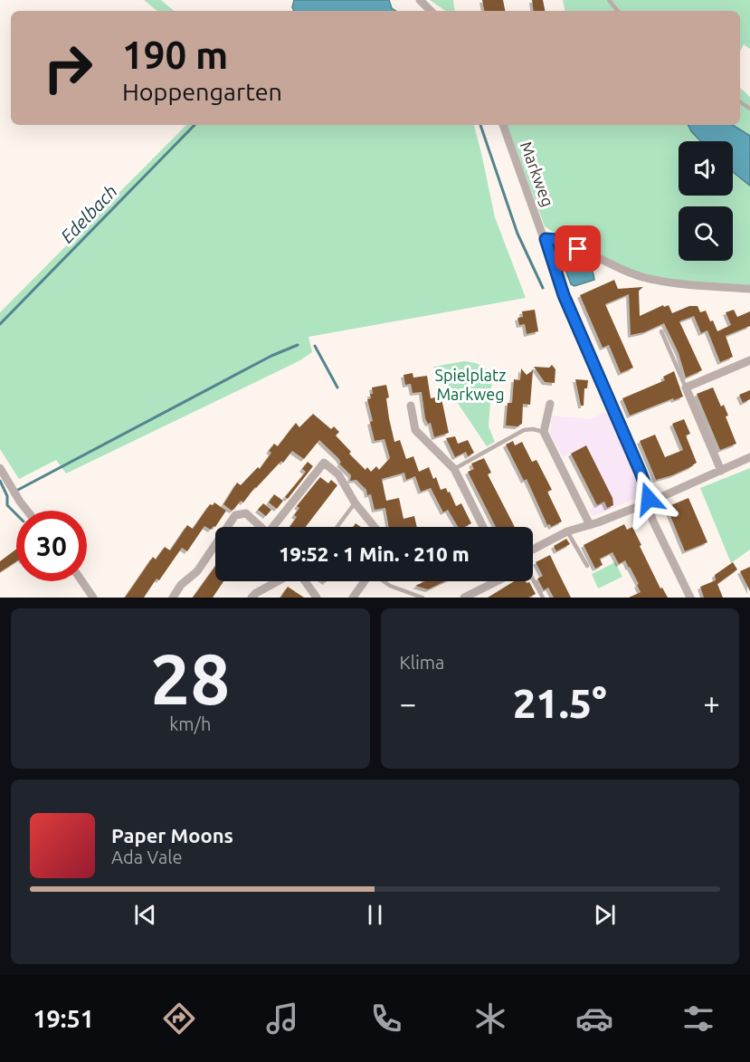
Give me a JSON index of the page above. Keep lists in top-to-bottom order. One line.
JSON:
{"streets":{"street":["Markweg"]},"water":["Edelbach"],"parks":["Spielplatz Markweg"],"page":{"turn":["190 m","Hoppengarten"],"limit":"30","trip":"19:52 · 1 Min. · 210 m","tile":[["28","km/h"],"Klima"],"heat":["−","21.5°","+"],"song":["Paper Moons","Ada Vale"],"tabs":"19:51"}}
